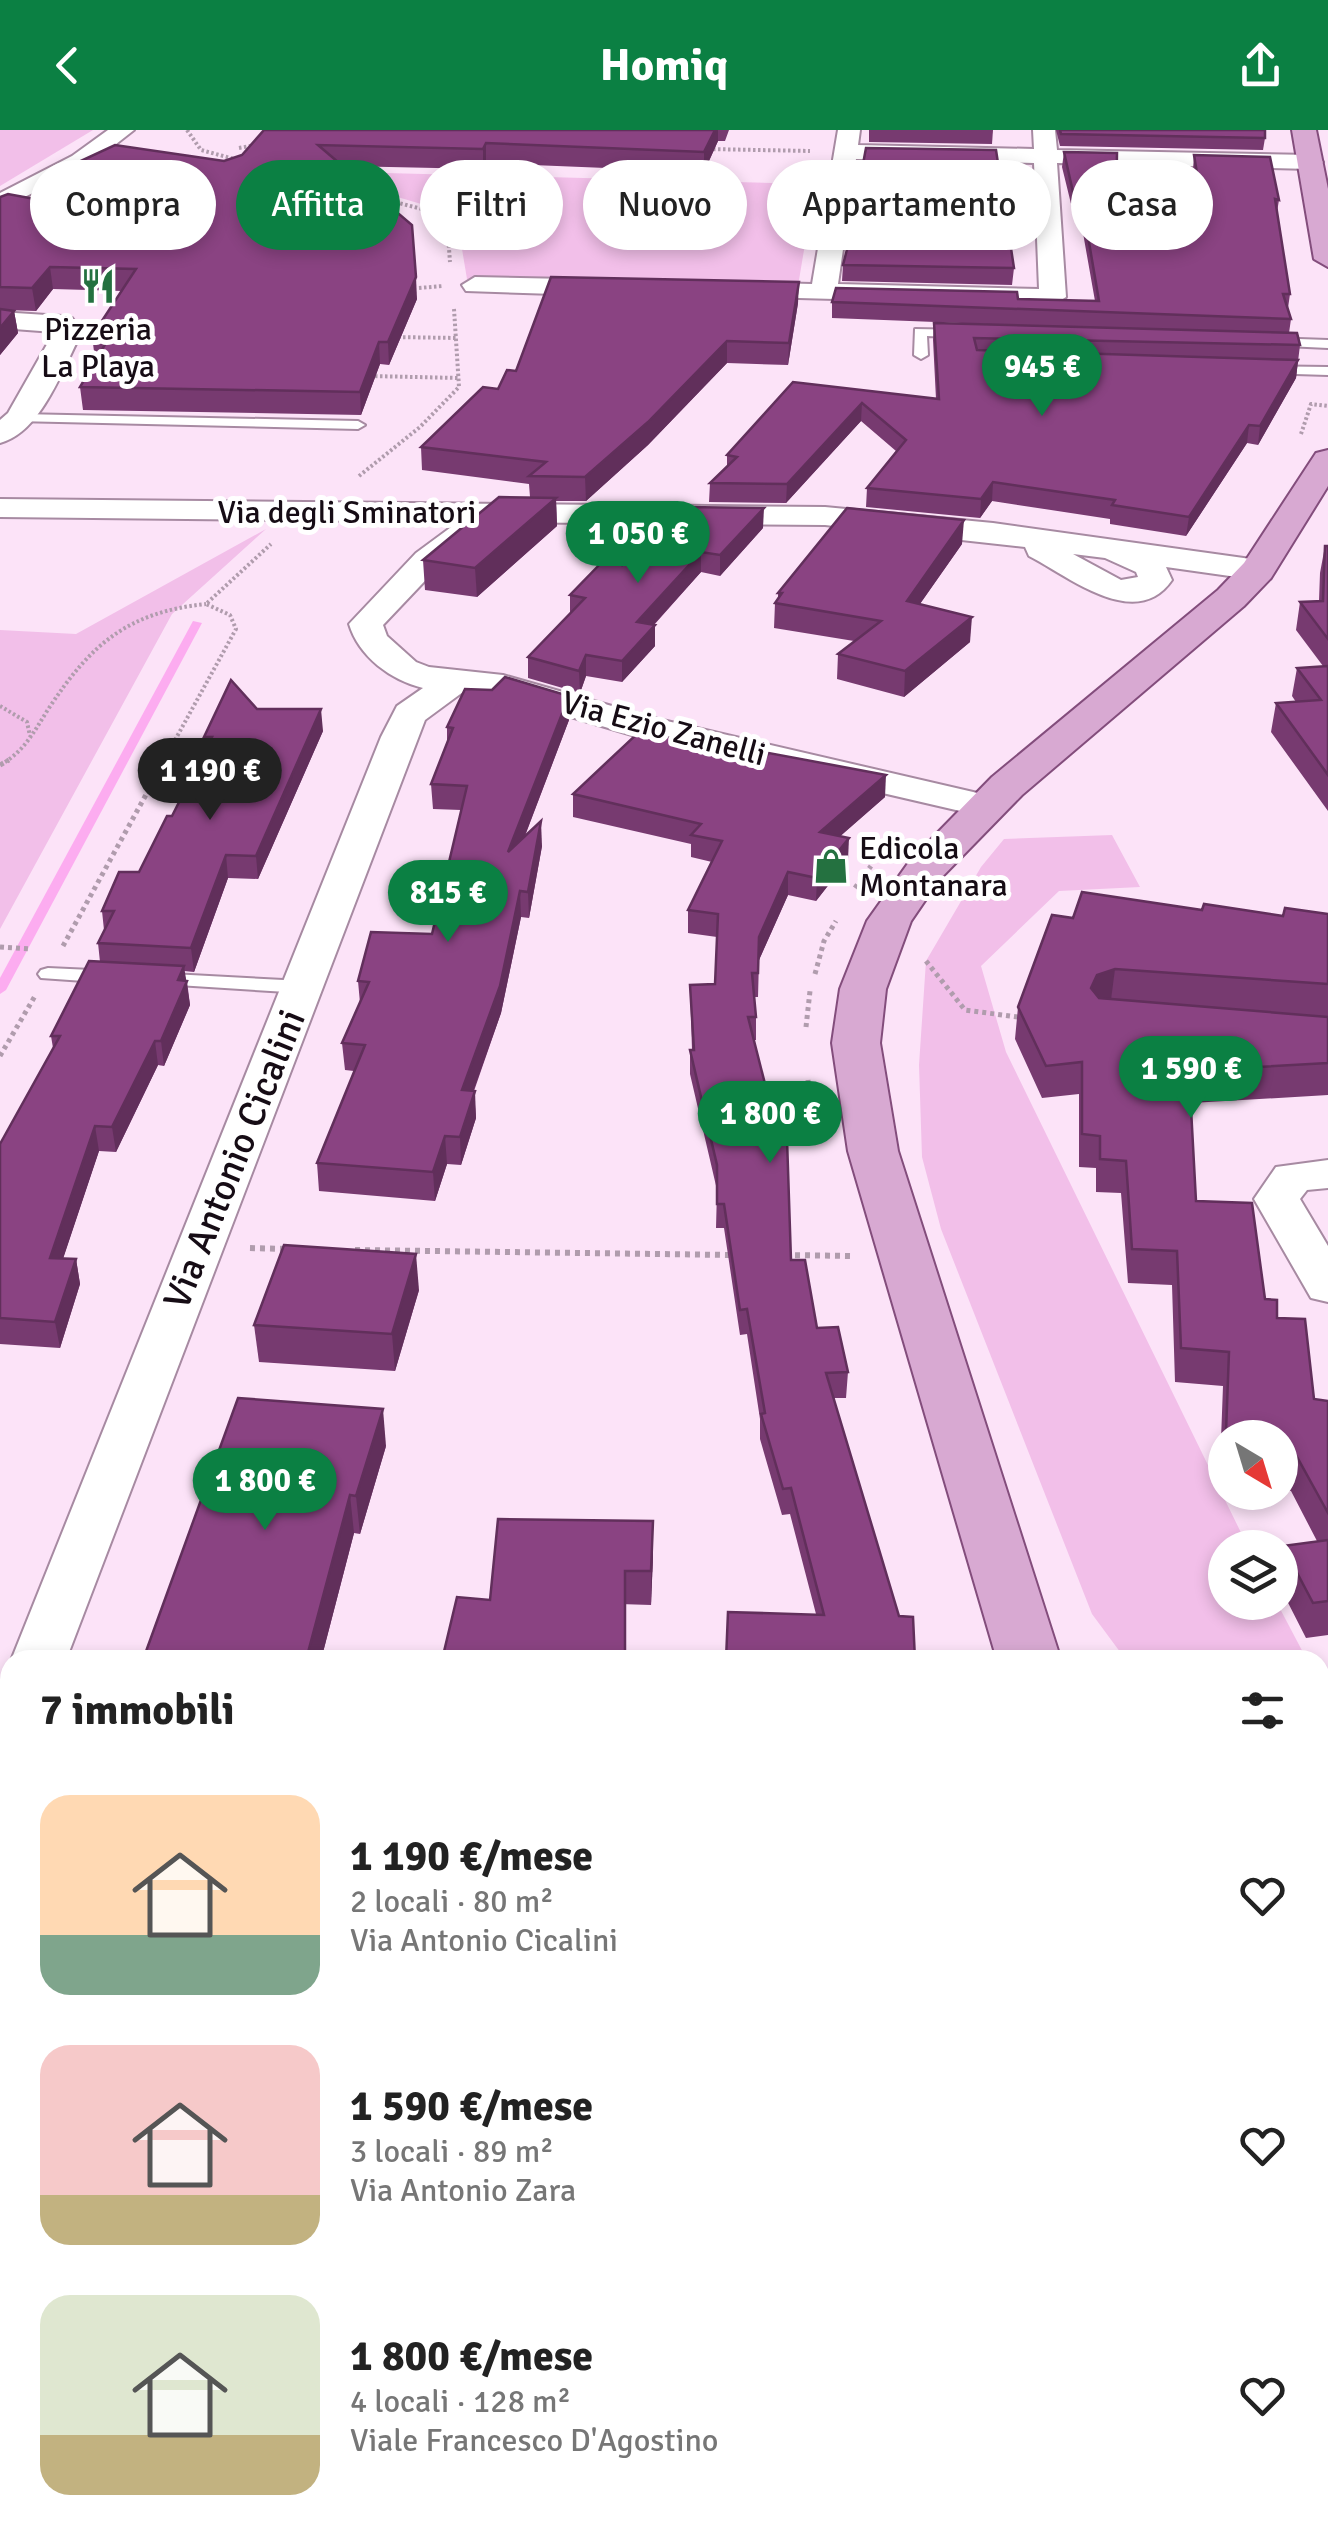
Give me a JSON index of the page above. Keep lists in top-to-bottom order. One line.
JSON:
{"streets":{"street":["Via degli Sminatori","Via Ezio Zanelli","Via Antonio Cicalini"]},"crossings":[["Via Ezio Zanelli","Via Antonio Cicalini"]],"places":{"restaurant":["Pizzeria La Playa"],"shop":["Edicola Montanara"]},"north":"bottom right","page":{"header":"Homiq","chip":["Compra","Affitta","Filtri","Nuovo","Appartamento","Casa"],"price":["945 €","1 050 €","1 190 €","815 €","1 590 €","1 800 €","1 800 €"],"heading":"7 immobili","list":[{"name":"1 190 €/mese","note":"2 locali · 80 m² · Via Antonio Cicalini"},{"name":"1 590 €/mese","note":"3 locali · 89 m² · Via Antonio Zara"},{"name":"1 800 €/mese","note":"4 locali · 128 m² · Viale Francesco D'Agostino"}]}}
